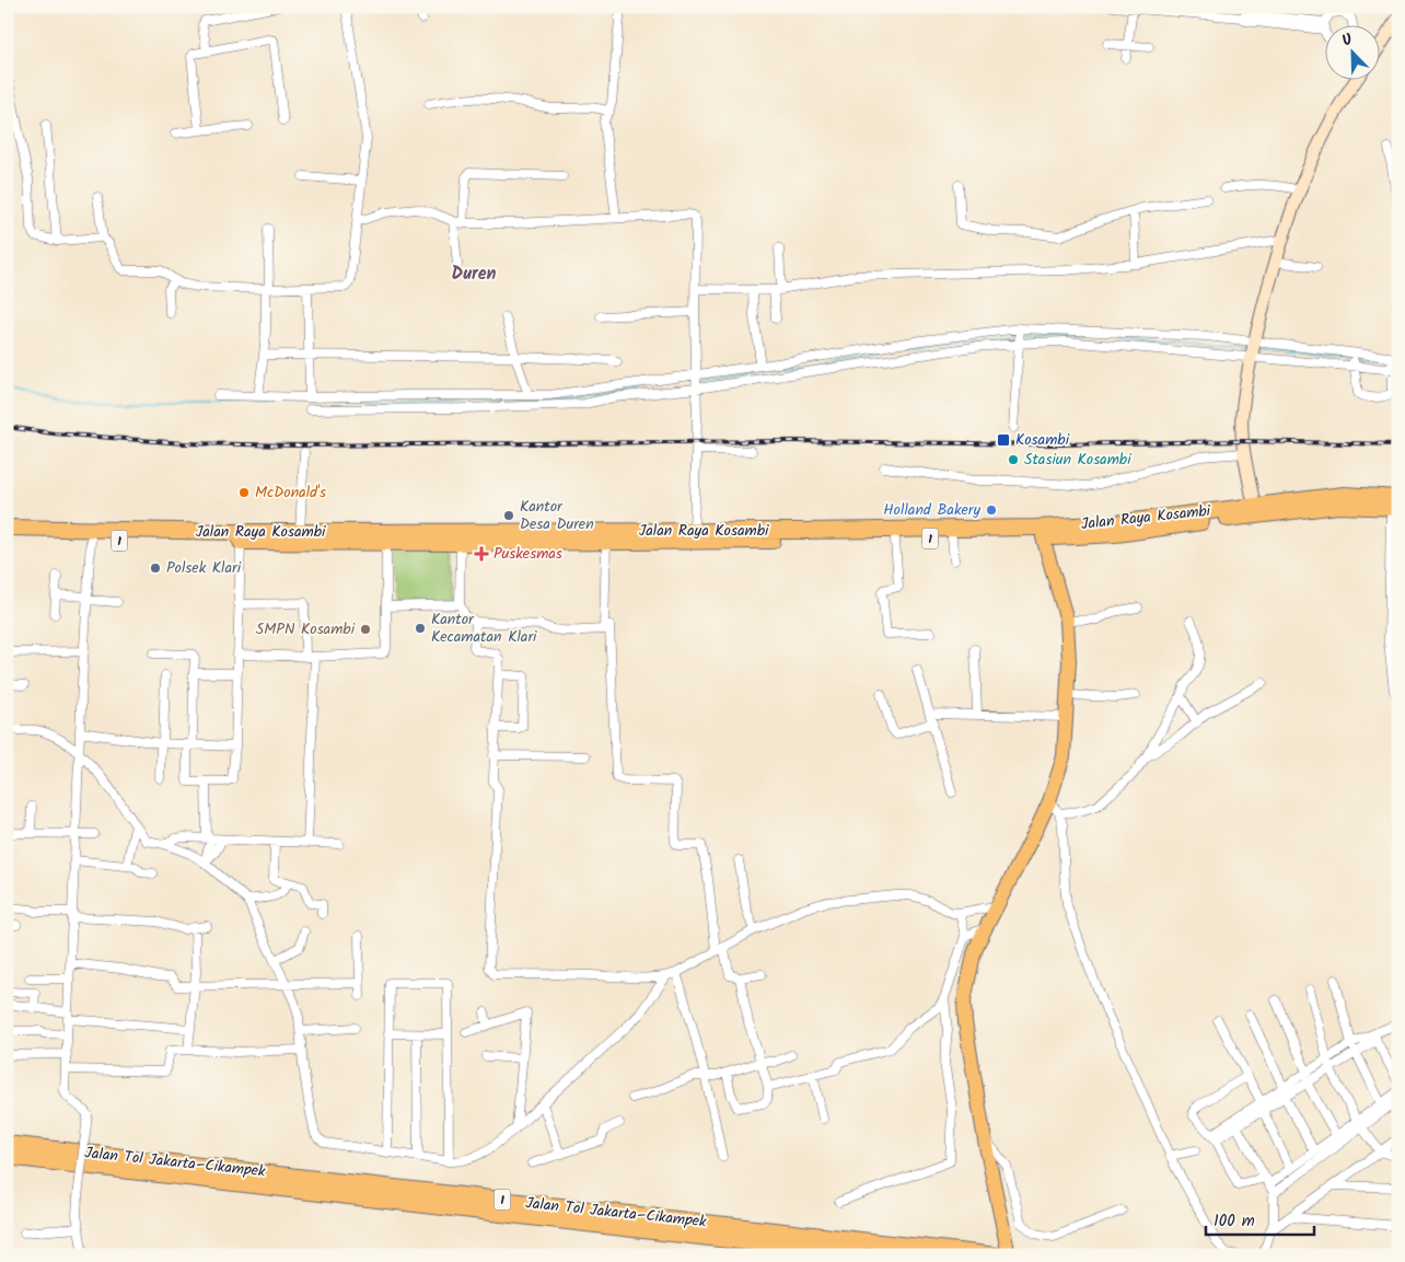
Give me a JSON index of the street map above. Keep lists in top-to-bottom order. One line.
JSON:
{"streets":{"highway":["Jalan Raya Kosambi","1","Jalan Tol Jakarta–Cikampek"]},"districts":["Duren"],"places":{"transit":["Kosambi"],"other":["Stasiun Kosambi","McDonald's","Holland Bakery","Kantor Desa Duren","Polsek Klari","Kantor Kecamatan Klari","SMPN Kosambi"],"health":["Puskesmas"]},"scale_bar":"100 m","north":"top left"}
